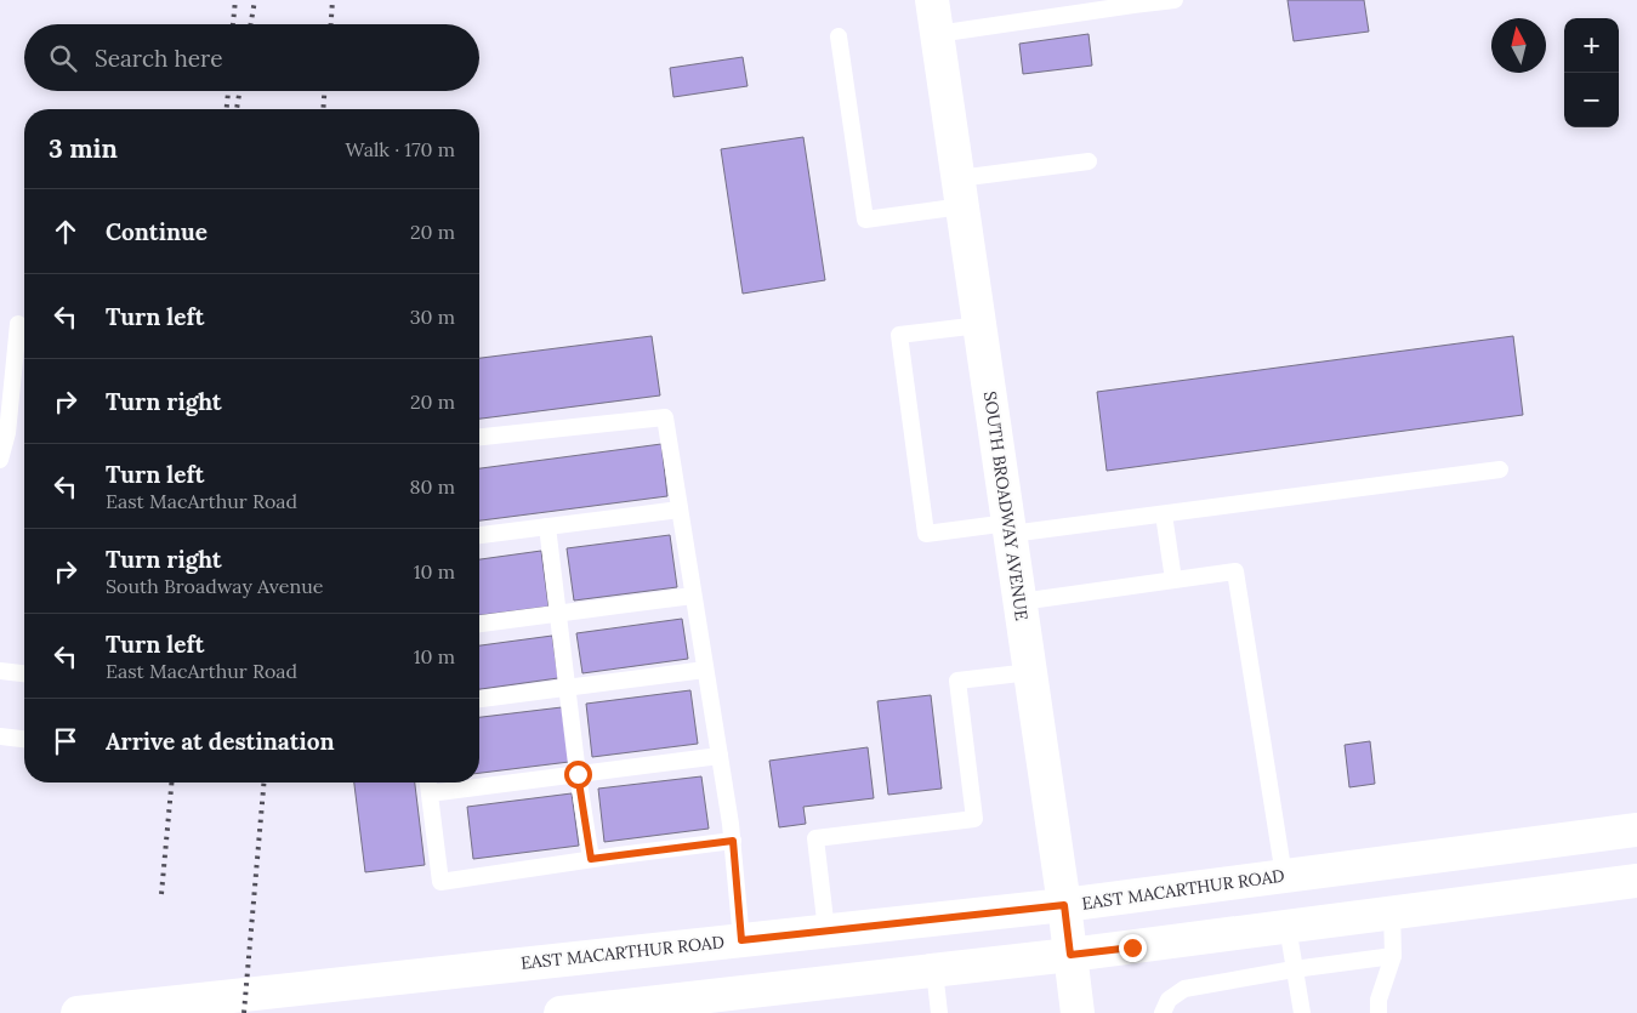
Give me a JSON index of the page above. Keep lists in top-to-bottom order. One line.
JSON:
{"streets":{"street":["SOUTH BROADWAY AVENUE","EAST MACARTHUR ROAD"]},"crossings":[["SOUTH BROADWAY AVENUE","EAST MACARTHUR ROAD"]],"north":"top","page":{"map_buttons":["+","−"],"search":"Search here","heading":["3 min","Walk · 170 m"],"list":[["Continue","20 m"],["Turn left","30 m"],["Turn right","20 m"],["Turn left","East MacArthur Road","80 m"],["Turn right","South Broadway Avenue","10 m"],["Turn left","East MacArthur Road","10 m"],"Arrive at destination"]}}
